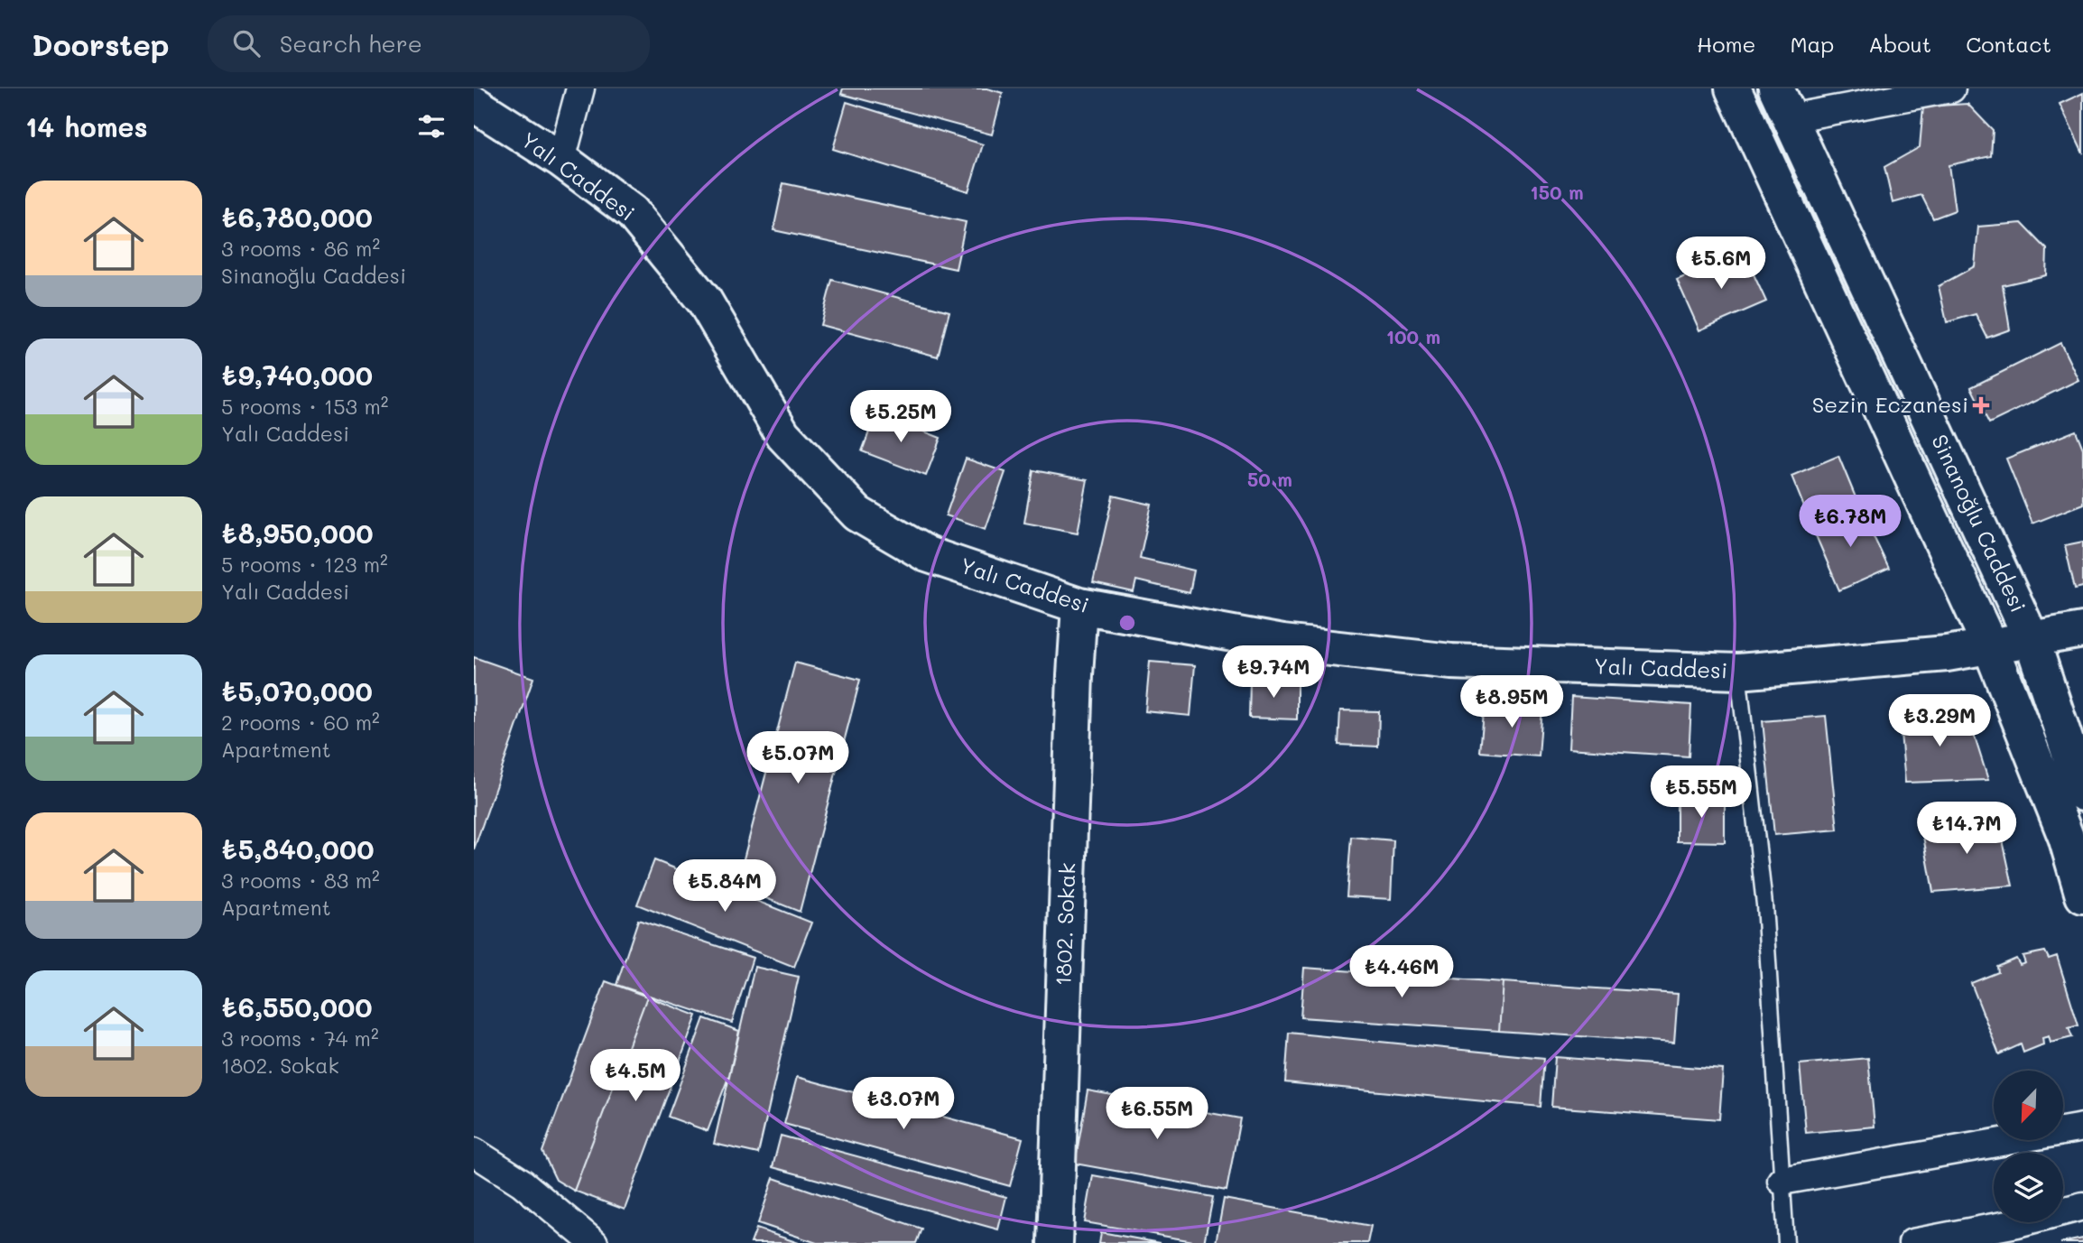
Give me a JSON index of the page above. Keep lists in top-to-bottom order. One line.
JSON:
{"streets":{"street":["Yalı Caddesi","Si̇nanoğlu Caddesi","1802. Sokak"]},"crossings":[["Yalı Caddesi","Si̇nanoğlu Caddesi"],["Yalı Caddesi","1802. Sokak"]],"places":{"health":["Sezin Eczanesi"]},"north":"bottom left","page":{"header":"Doorstep","search":"Search here","nav":["Home","Map","About","Contact"],"heading":"14 homes","list":[{"name":"₺6,780,000","note":"3 rooms · 86 m² · Si̇nanoğlu Caddesi"},{"name":"₺9,740,000","note":"5 rooms · 153 m² · Yalı Caddesi"},{"name":"₺8,950,000","note":"5 rooms · 123 m² · Yalı Caddesi"},{"name":"₺5,070,000","note":"2 rooms · 60 m² · Apartment"},{"name":"₺5,840,000","note":"3 rooms · 83 m² · Apartment"},{"name":"₺6,550,000","note":"3 rooms · 74 m² · 1802. Sokak"}],"price":["₺5.6M","₺5.25M","₺6.78M","₺9.74M","₺8.95M","₺3.29M","₺5.07M","₺5.55M","₺14.7M","₺5.84M","₺4.46M","₺4.5M","₺3.07M","₺6.55M"]},"rings":["150 m","100 m","50 m"]}
